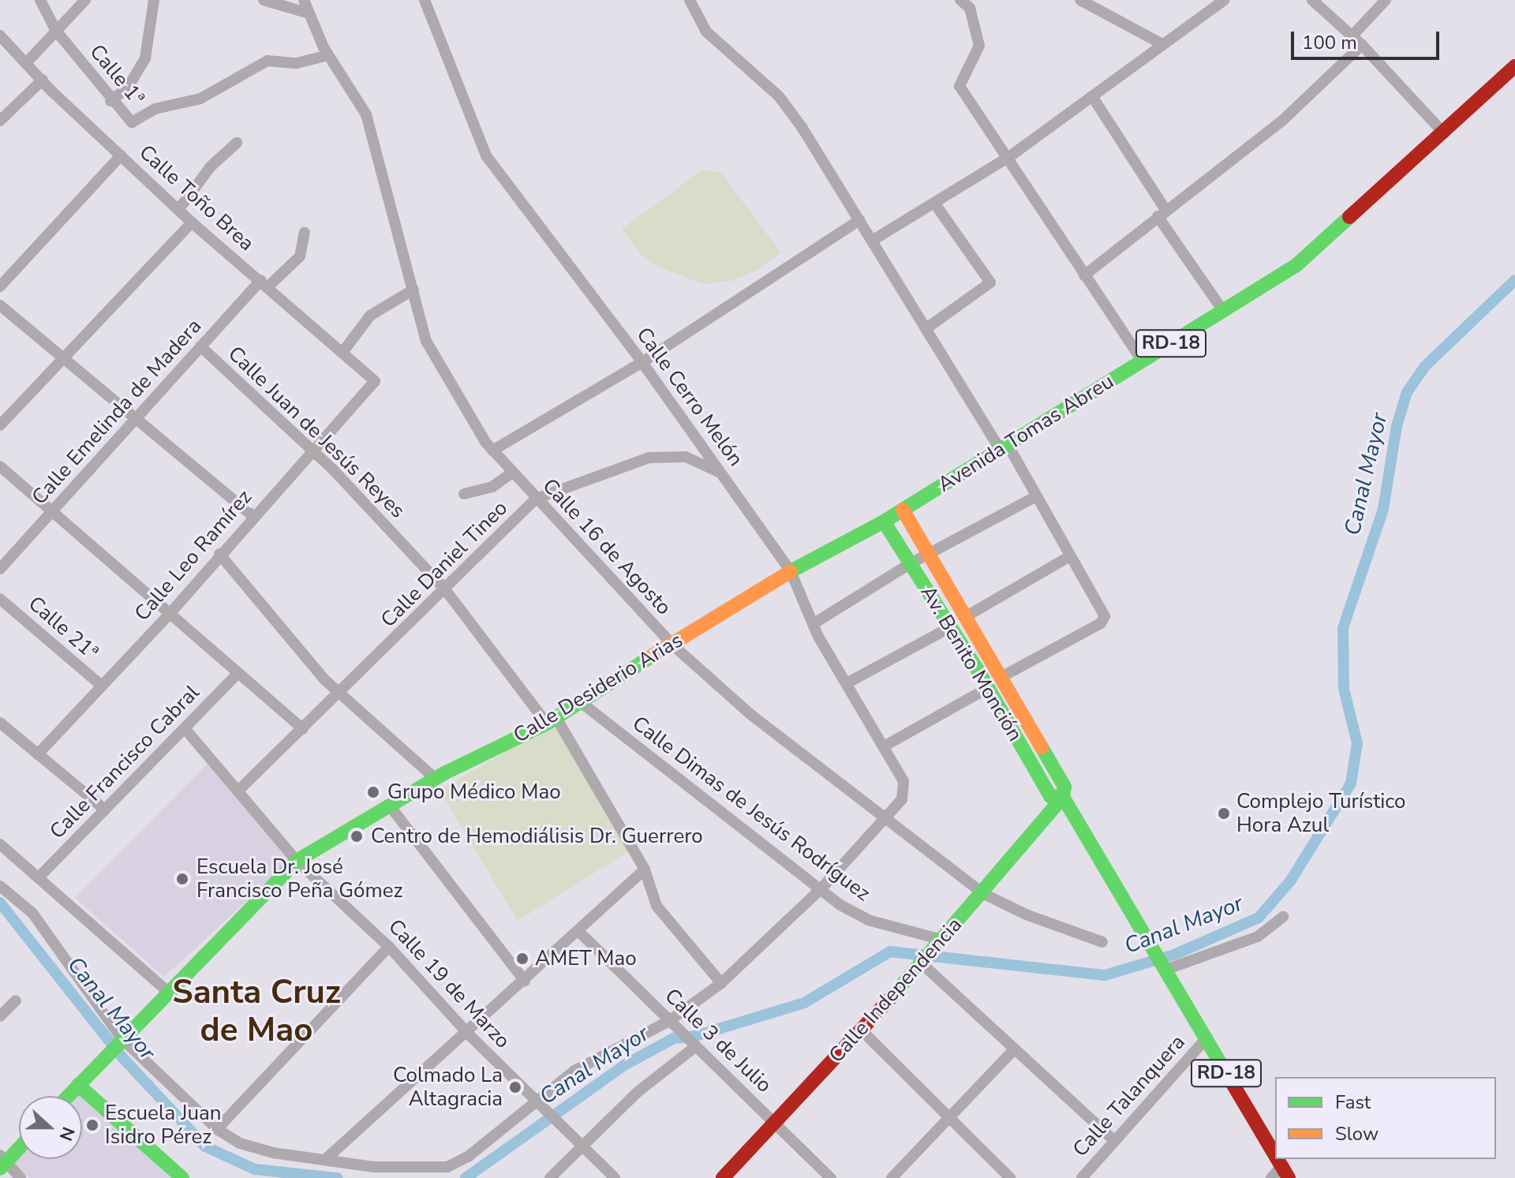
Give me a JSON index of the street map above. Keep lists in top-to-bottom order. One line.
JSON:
{"streets":{"main road":["RD-18","Avenida Tomas Abreu","Av. Benito Monción","Calle Desiderio Arias","Calle Independencia"],"street":["Calle 1ª","Calle Toño Brea","Calle Cerro Melón","Calle Emelinda de Madera","Calle Juan de Jesús Reyes","Calle 16 de Agosto","Calle Leo Ramírez","Calle Daniel Tineo","Calle 21ª","Calle Francisco Cabral","Calle Dimas de Jesús Rodríguez","Calle 19 de Marzo","Calle 3 de Julio","Calle Talanquera"]},"crossings":[["Calle 1ª","Calle 16 de Agosto"],["Calle Toño Brea","Calle Emelinda de Madera"],["Calle Toño Brea","Calle Leo Ramírez"],["Calle Cerro Melón","Avenida Tomas Abreu"],["Calle Cerro Melón","Calle 16 de Agosto"],["Calle Cerro Melón","Calle Daniel Tineo"],["Calle Cerro Melón","Calle Desiderio Arias"],["Calle Emelinda de Madera","Calle Juan de Jesús Reyes"],["Calle Juan de Jesús Reyes","Calle Leo Ramírez"],["Calle Juan de Jesús Reyes","Calle Daniel Tineo"],["Calle Juan de Jesús Reyes","Calle Desiderio Arias"],["Avenida Tomas Abreu","Av. Benito Monción"],["Avenida Tomas Abreu","Calle Desiderio Arias"],["Calle 16 de Agosto","Calle Daniel Tineo"],["Calle 16 de Agosto","Calle Desiderio Arias"],["Calle 16 de Agosto","Calle Independencia"],["Calle Leo Ramírez","Calle 21ª"],["Calle Daniel Tineo","Calle 19 de Marzo"],["Av. Benito Monción","Calle Independencia"],["Av. Benito Monción","Calle Talanquera"],["Calle Desiderio Arias","Calle Dimas de Jesús Rodríguez"],["Calle Desiderio Arias","Calle 19 de Marzo"],["Calle Francisco Cabral","Calle 19 de Marzo"],["Calle Dimas de Jesús Rodríguez","Calle Independencia"],["Calle Independencia","Calle 3 de Julio"]],"districts":["Santa Cruz de Mao"],"water":["Canal Mayor"],"places":["Grupo Médico Mao","Complejo Turístico Hora Azul","Centro de Hemodiálisis Dr. Guerrero","Escuela Dr. José Francisco Peña Gómez","AMET Mao","Colmado La Altagracia","Escuela Juan Isidro Pérez"],"legend":["Fast","Slow"],"scale_bar":"100 m","north":"right"}
